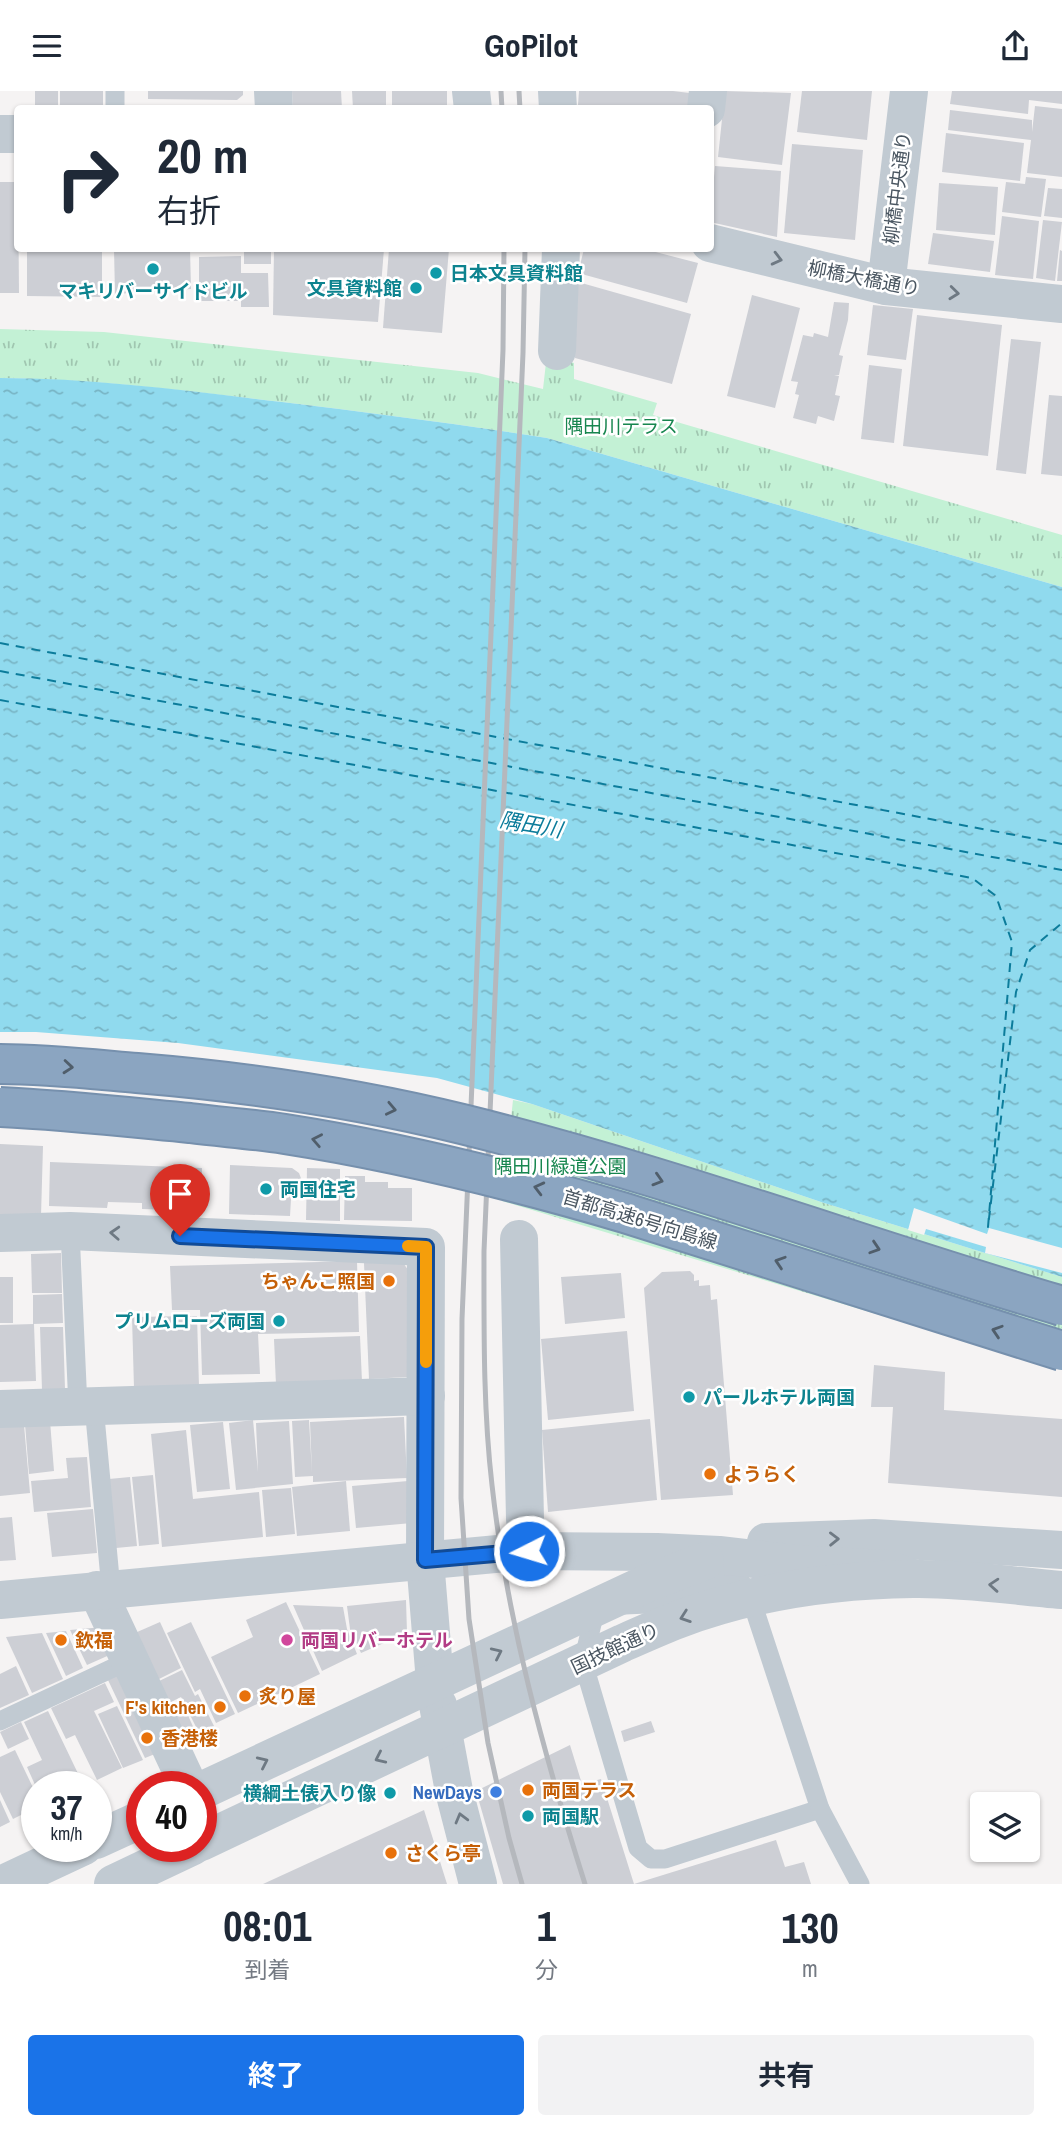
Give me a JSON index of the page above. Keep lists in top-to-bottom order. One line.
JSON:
{"streets":{"highway":["首都高速6号向島線"],"street":["柳橋中央通り","柳橋大橋通り","国技館通り"]},"crossings":[["柳橋中央通り","柳橋大橋通り"]],"one_way":["柳橋大橋通り"],"water":["隅田川"],"parks":["隅田川テラス","隅田川緑道公園"],"places":["マキリバーサイドビル","日本文具資料館","文具資料館","両国住宅","ちゃんこ照国","プリムローズ両国","パールホテル両国","ようらく","欽福","両国リバーホテル","炙り屋","F's kitchen","香港楼","両国テラス","NewDays","横綱土俵入り像","両国駅","さくら亭"],"page":{"header":"GoPilot","turn":["20 m","右折"],"speed":"37 km/h","limit":"40","eta":["08:01","到着","1","分","130","m"],"buttons":["終了","共有"]}}
